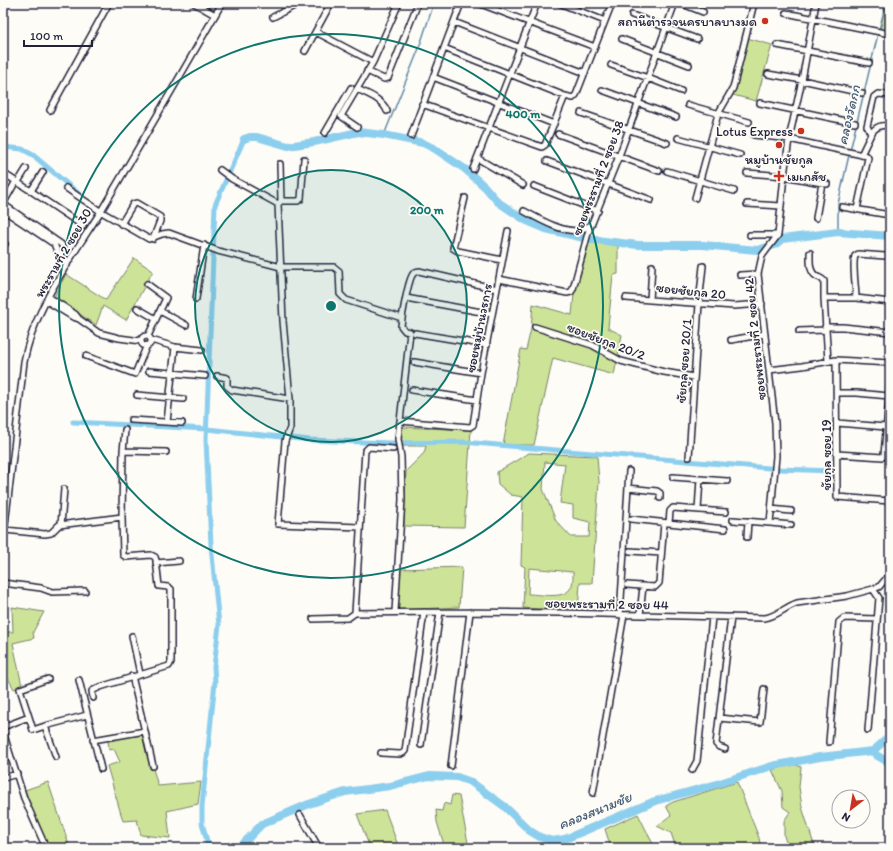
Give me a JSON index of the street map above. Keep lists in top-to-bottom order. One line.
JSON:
{"streets":{"street":["ซอยพระรามที่ 2 ซอย 38","พระรามที่ 2 ซอย 30","ซอยชัยกูล 20","ซอยหมู่บ้านวรการ","ซอยพระรามที่ 2 ซอย 42","ซอยชัยกูล 20/2","ชัยกูล ซอย 20/1","ชัยกูล ซอย 19","ซอยพระรามที่ 2 ซอย 44"]},"crossings":[["ซอยพระรามที่ 2 ซอย 38","ซอยหมู่บ้านวรการ"],["ซอยชัยกูล 20","ซอยพระรามที่ 2 ซอย 42"],["ซอยชัยกูล 20","ชัยกูล ซอย 20/1"],["ซอยชัยกูล 20/2","ชัยกูล ซอย 20/1"]],"water":["คลองวัดกก","คลองสนามชัย"],"places":{"other":["สถานีตำรวจนครบาลบางมด","Lotus Express","หมูบ้านชัยกูล"],"health":["เมเภสัช"]},"scale_bar":"100 m","north":"bottom left","rings":["400 m","200 m"]}
